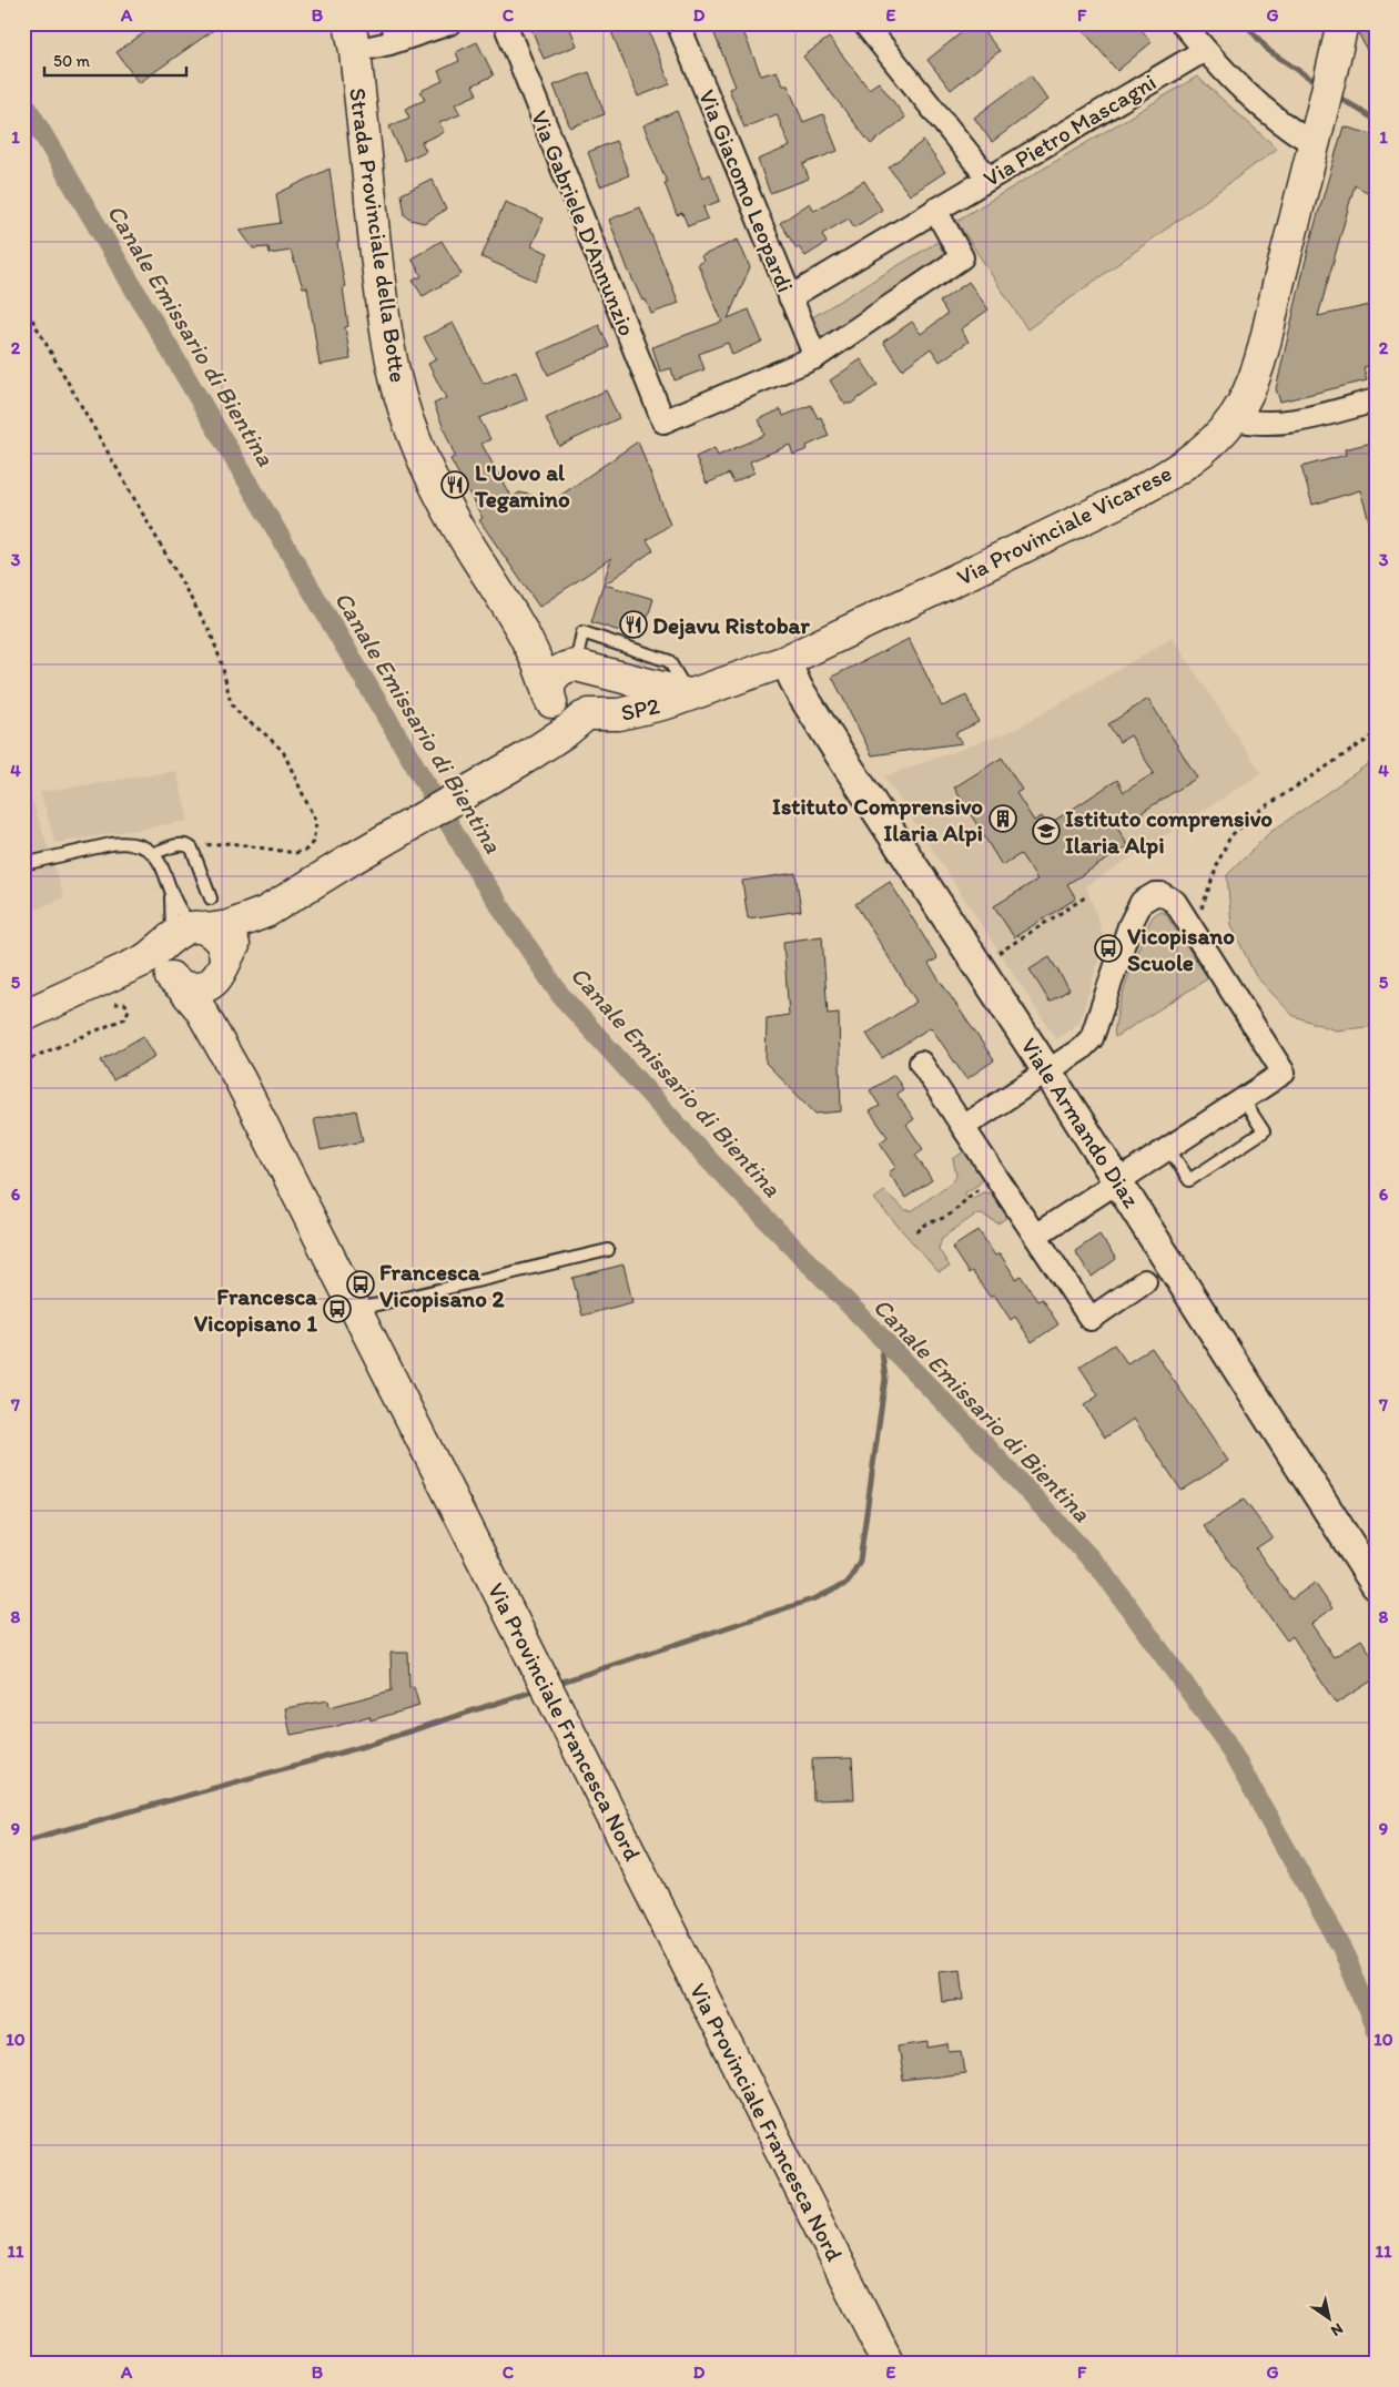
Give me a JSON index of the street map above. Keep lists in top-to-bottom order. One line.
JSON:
{"streets":{"main road":["Strada Provinciale della Botte","Via Provinciale Vicarese","SP2","Via Provinciale Francesca Nord"],"street":["Via Pietro Mascagni","Via Giacomo Leopardi","Via Gabriele D'Annunzio","Viale Armando Diaz"]},"crossings":[["Via Pietro Mascagni","Via Giacomo Leopardi"],["Via Giacomo Leopardi","Via Gabriele D'Annunzio"],["Strada Provinciale della Botte","SP2"],["Via Provinciale Vicarese","SP2"],["Via Provinciale Vicarese","Viale Armando Diaz"]],"water":["Canale Emissario di Bientina"],"places":{"restaurant":["L'Uovo al Tegamino","Dejavu Ristobar"],"building":["Istituto Comprensivo Ilaria Alpi"],"school or university":["Istituto comprensivo Ilaria Alpi"],"bus stop":["Vicopisano Scuole","Francesca Vicopisano 2","Francesca Vicopisano 1"]},"scale_bar":"50 m","north":"bottom right","grid":{"columns":["A","B","C","D","E","F","G"],"rows":["1","2","3","4","5","6","7","8","9","10","11"]}}
